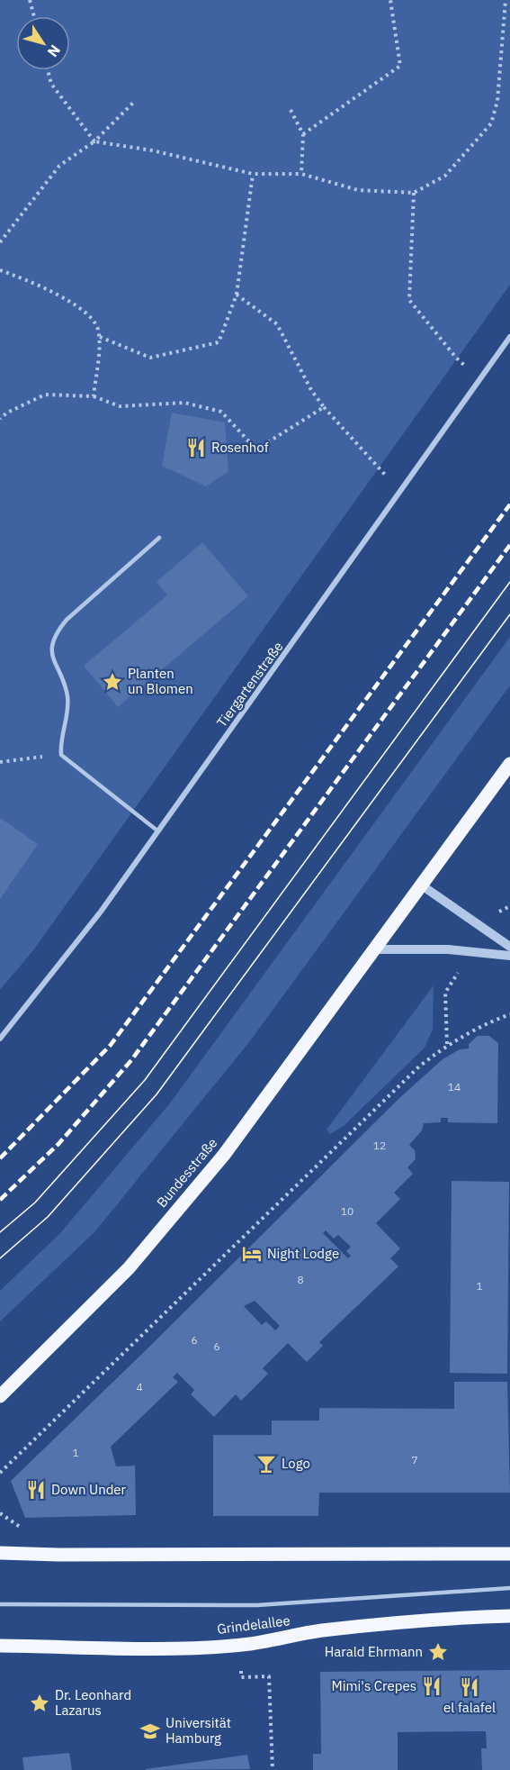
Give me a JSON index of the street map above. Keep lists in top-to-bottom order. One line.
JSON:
{"streets":{"main road":["Bundesstraße","Grindelallee"],"street":["Tiergartenstraße"]},"places":{"restaurant":["Rosenhof","Down Under","Mimi's Crepes","el falafel"],"place":["Planten un Blomen","Harald Ehrmann","Dr. Leonhard Lazarus"],"hotel":["Night Lodge"],"bar":["Logo"],"school or university":["Universität Hamburg"]},"house_numbers":["14","12","10","8","1","6","6","4","1","7"],"north":"bottom right"}
